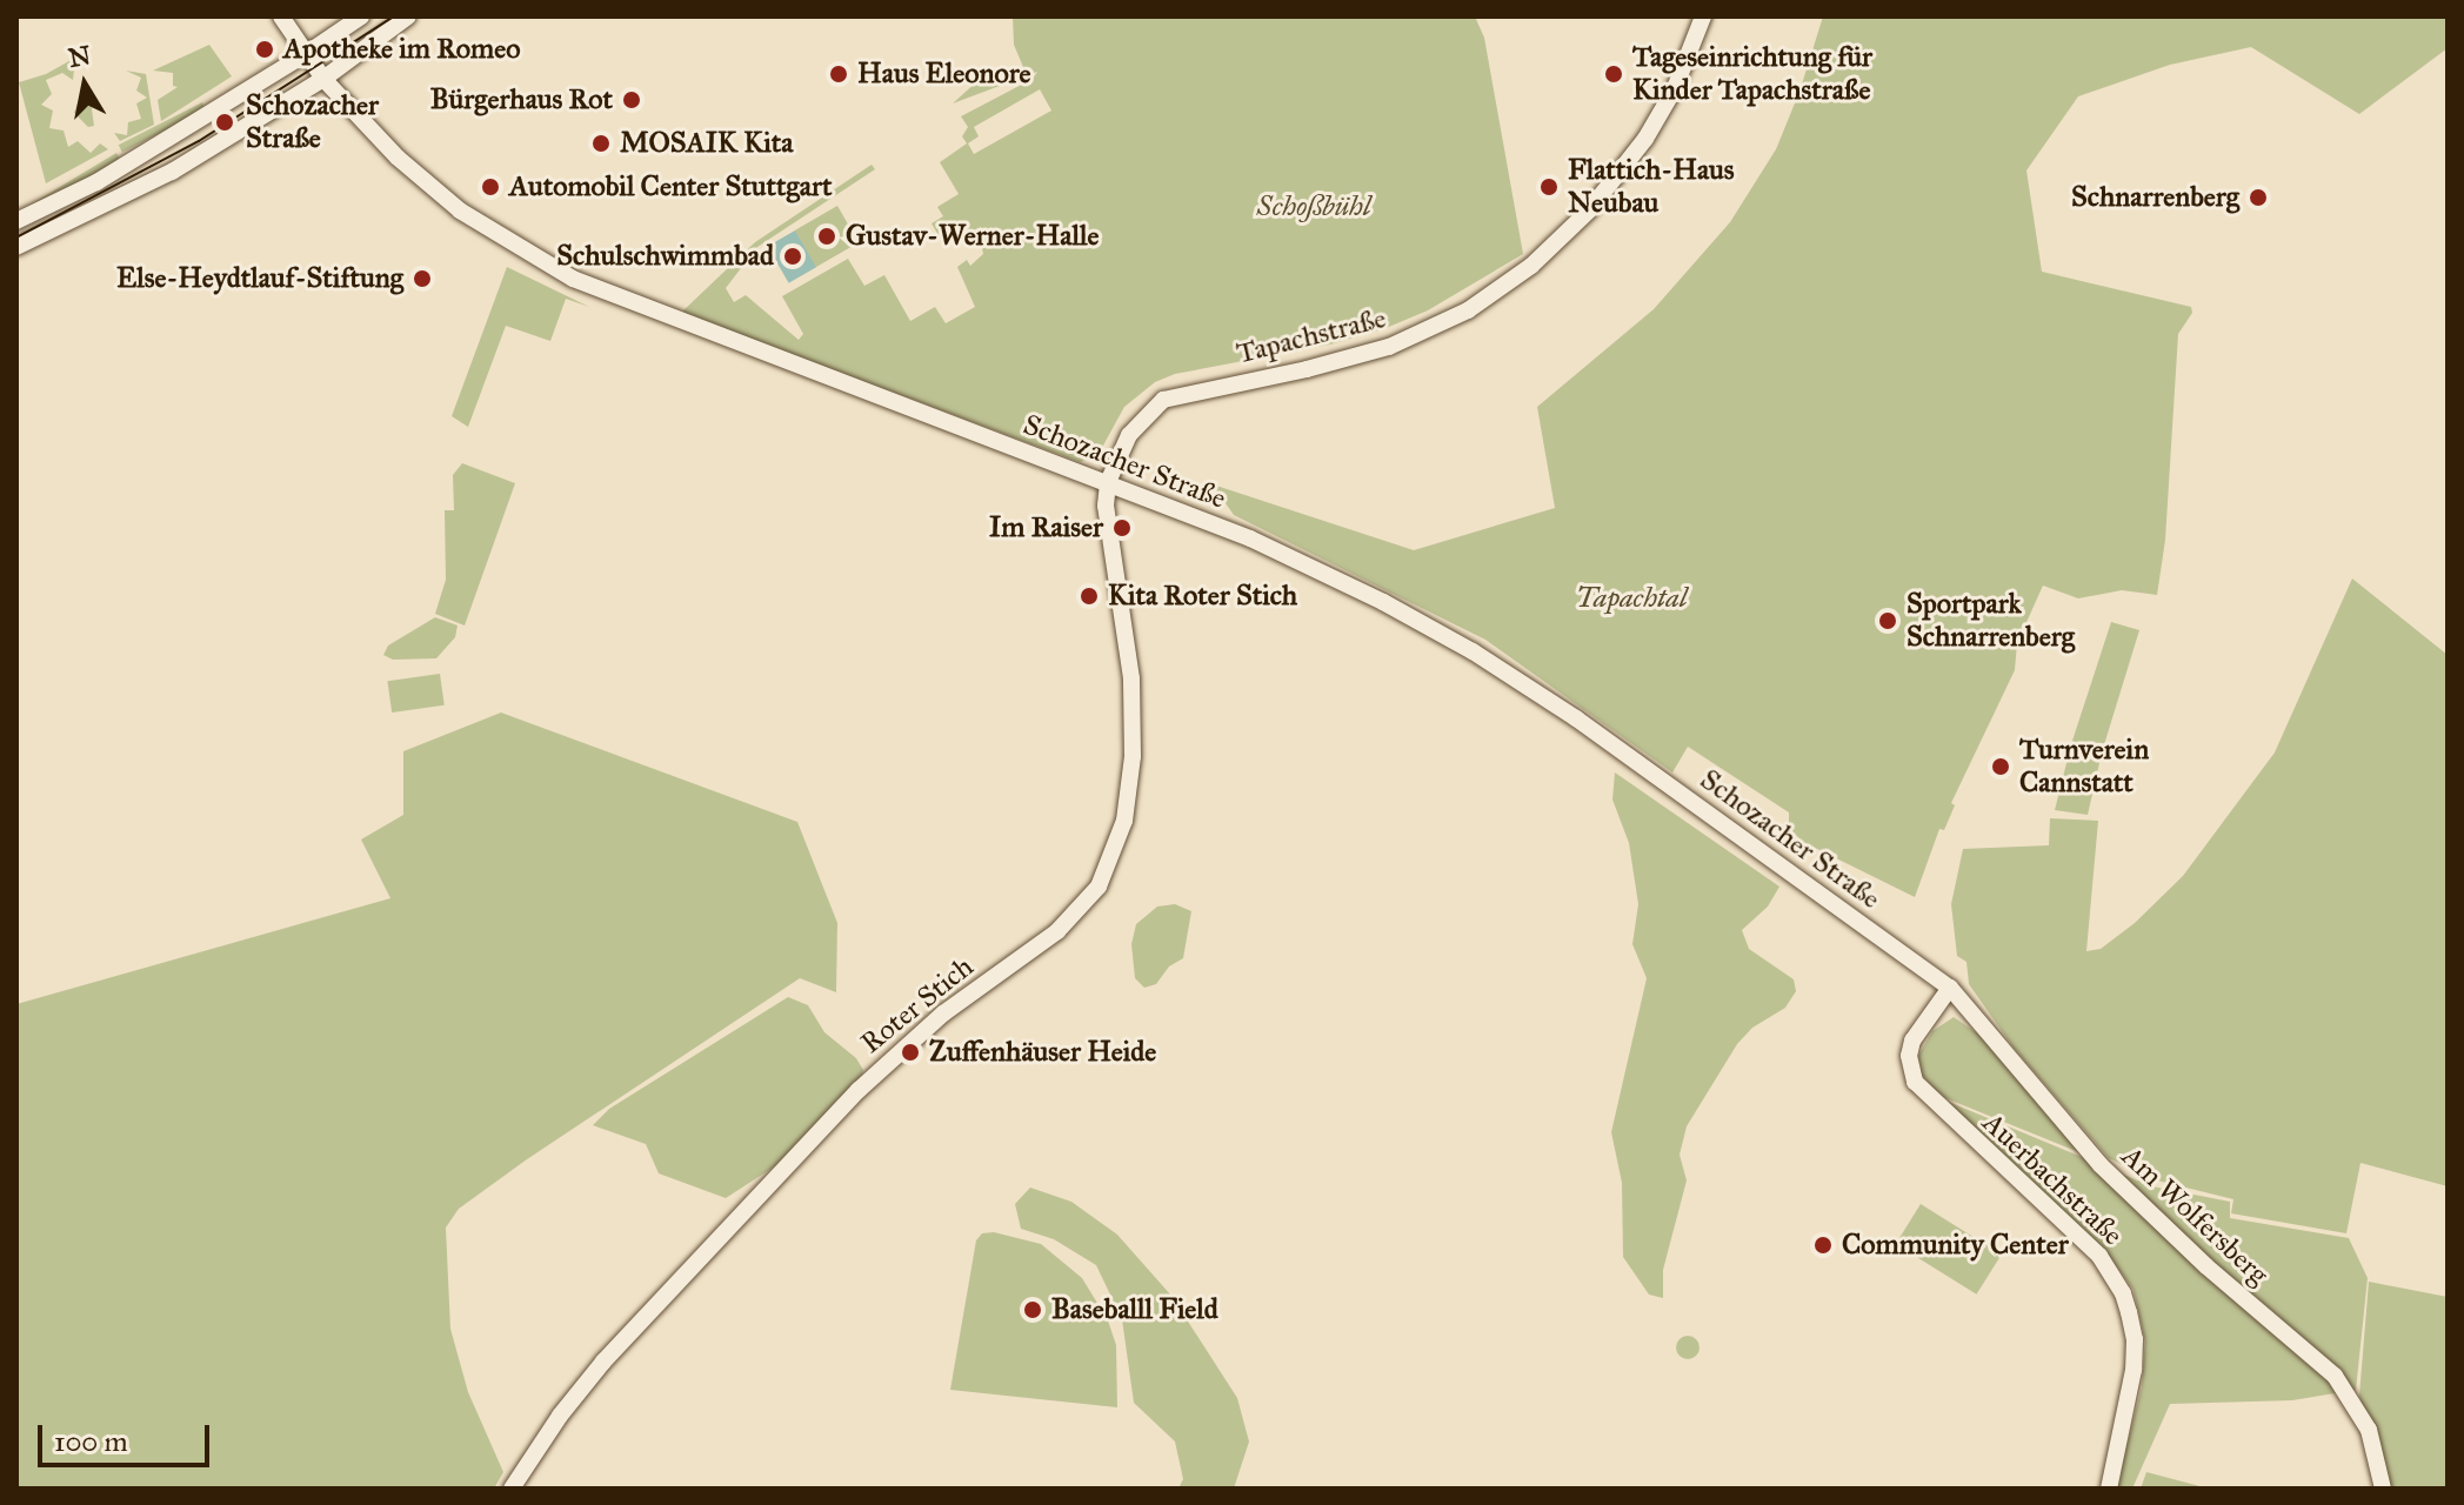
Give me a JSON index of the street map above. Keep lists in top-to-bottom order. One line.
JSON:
{"streets":{"main road":["Tapachstraße","Schozacher Straße","Roter Stich","Auerbachstraße","Am Wolfersberg"]},"crossings":[["Tapachstraße","Schozacher Straße"],["Tapachstraße","Roter Stich"],["Schozacher Straße","Roter Stich"],["Schozacher Straße","Auerbachstraße"],["Schozacher Straße","Am Wolfersberg"],["Auerbachstraße","Am Wolfersberg"]],"parks":["Schoßbühl","Tapachtal"],"places":["Apotheke im Romeo","Haus Eleonore","Tageseinrichtung für Kinder Tapachstraße","Bürgerhaus Rot","Schozacher Straße","MOSAIK Kita","Automobil Center Stuttgart","Flattich-Haus Neubau","Schnarrenberg","Gustav-Werner-Halle","Schulschwimmbad","Else-Heydtlauf-Stiftung","Im Raiser","Kita Roter Stich","Sportpark Schnarrenberg","Turnverein Cannstatt","Zuffenhäuser Heide","Community Center","Baseballl Field"],"scale_bar":"100 m","north":"top"}
